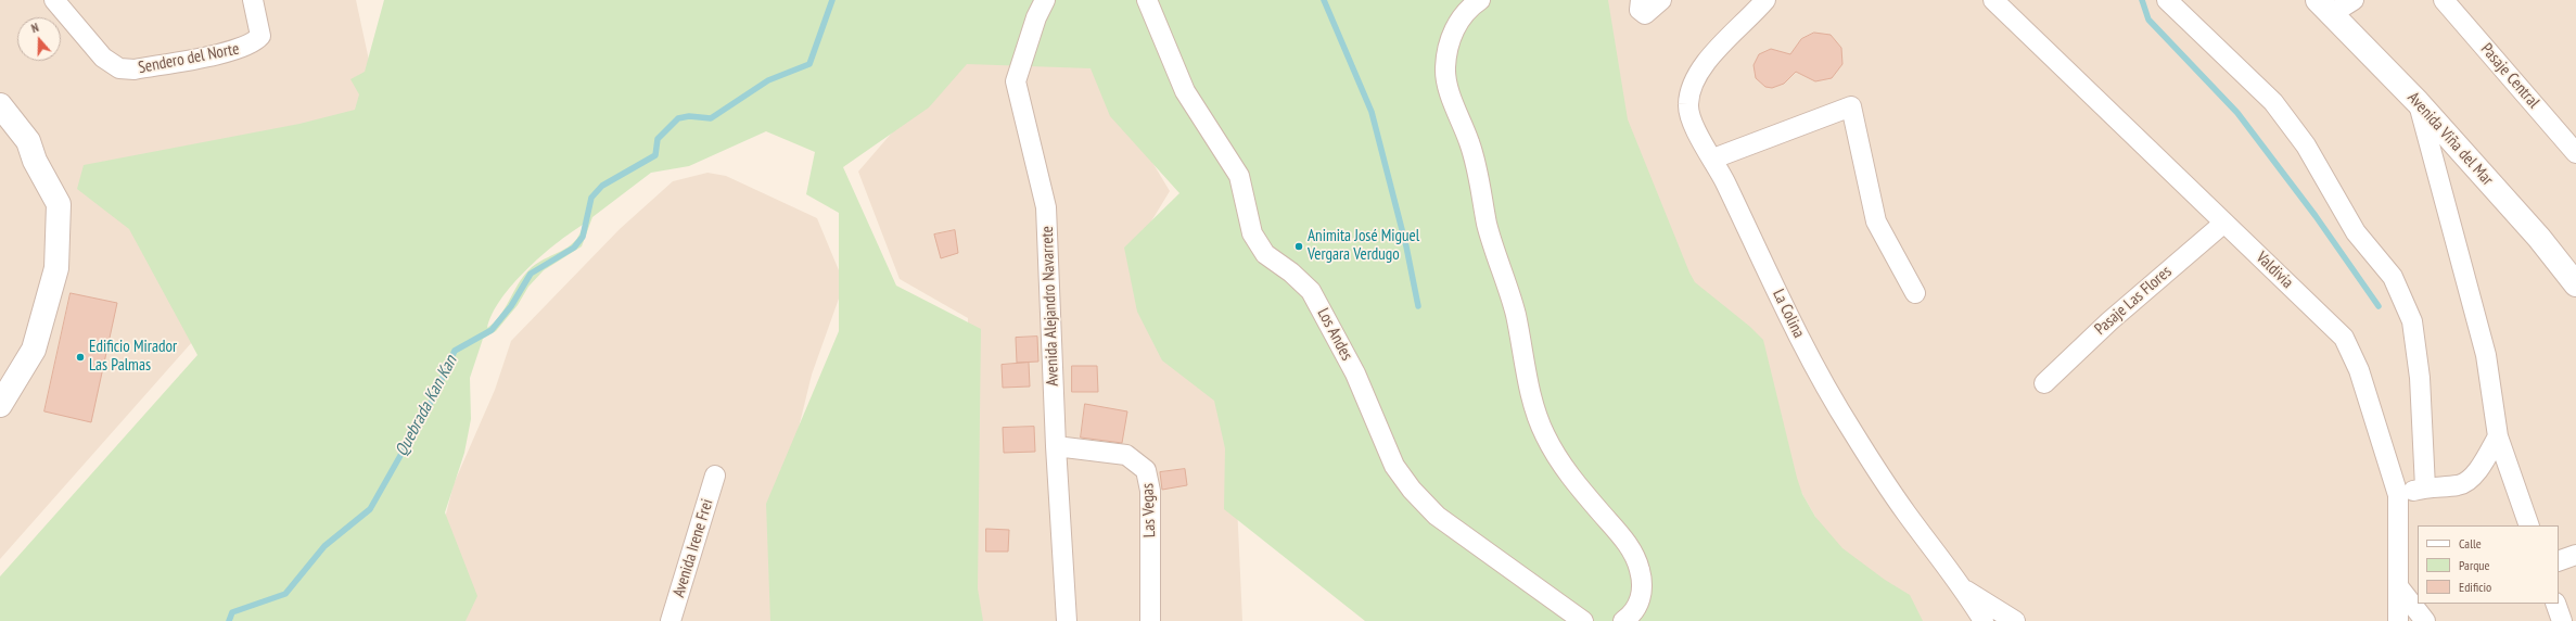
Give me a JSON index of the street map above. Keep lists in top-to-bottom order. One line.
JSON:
{"streets":{"street":["Sendero del Norte","Pasaje Central","Avenida Viña del Mar","Valdivia","Pasaje Las Flores","Avenida Alejandro Navarrete","La Colina","Los Andes","Las Vegas","Avenida Irene Frei"]},"crossings":[["Valdivia","Pasaje Las Flores"],["Avenida Alejandro Navarrete","Las Vegas"]],"water":["Quebrada Kan Kan"],"places":["Animita José Miguel Vergara Verdugo","Edificio Mirador Las Palmas"],"legend":["Calle","Parque","Edificio"],"north":"top"}
